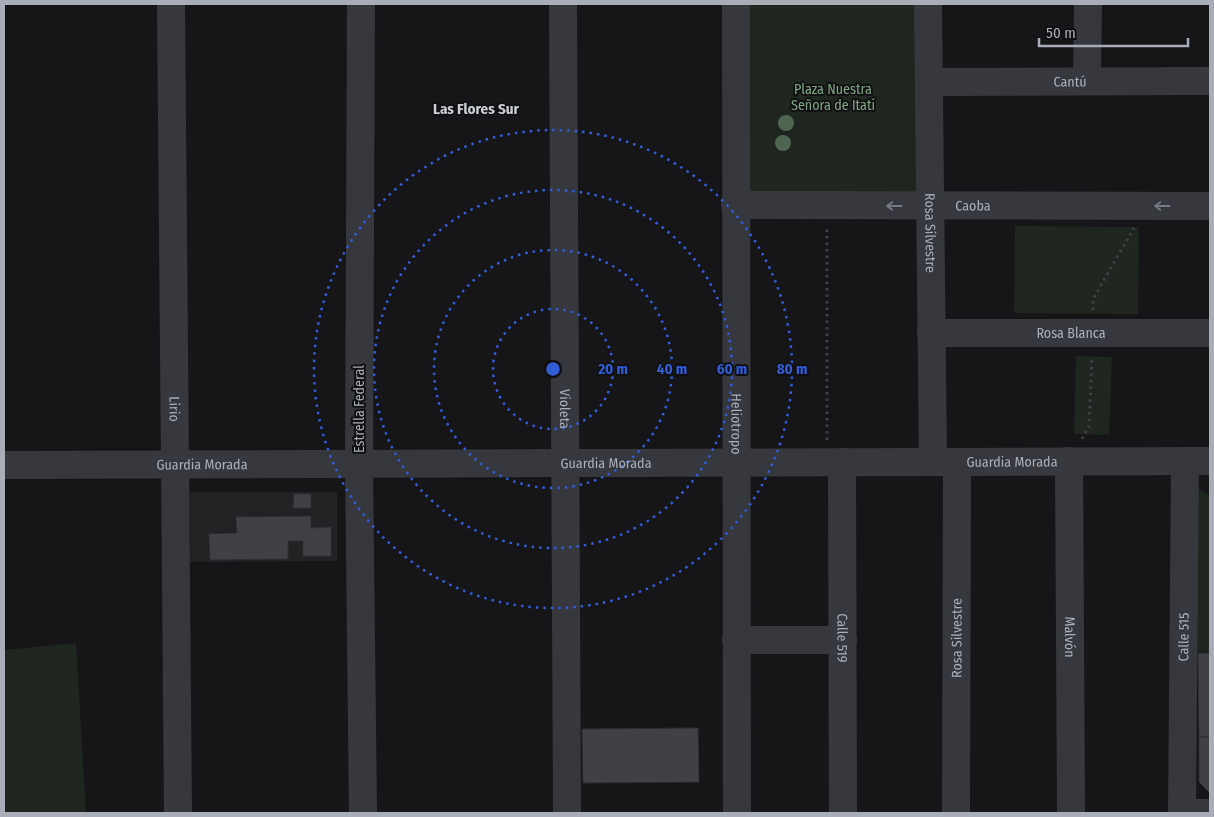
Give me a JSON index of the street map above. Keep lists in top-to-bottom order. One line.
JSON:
{"streets":{"street":["Cantú","Caoba","Rosa Silvestre","Rosa Blanca","Lirio","Estrella Federal","Violeta","Heliotropo","Guardia Morada","Malvón","Calle 515","Calle 519"]},"crossings":[["Cantú","Rosa Silvestre"],["Caoba","Rosa Silvestre"],["Caoba","Heliotropo"],["Rosa Silvestre","Rosa Blanca"],["Rosa Silvestre","Guardia Morada"],["Lirio","Guardia Morada"],["Estrella Federal","Guardia Morada"],["Violeta","Guardia Morada"],["Heliotropo","Guardia Morada"],["Guardia Morada","Malvón"],["Guardia Morada","Calle 515"],["Guardia Morada","Calle 519"]],"one_way":["Caoba"],"districts":["Las Flores Sur"],"parks":["Plaza Nuestra Señora de Itatí"],"scale_bar":"50 m","rings":["20 m","40 m","60 m","80 m"]}
